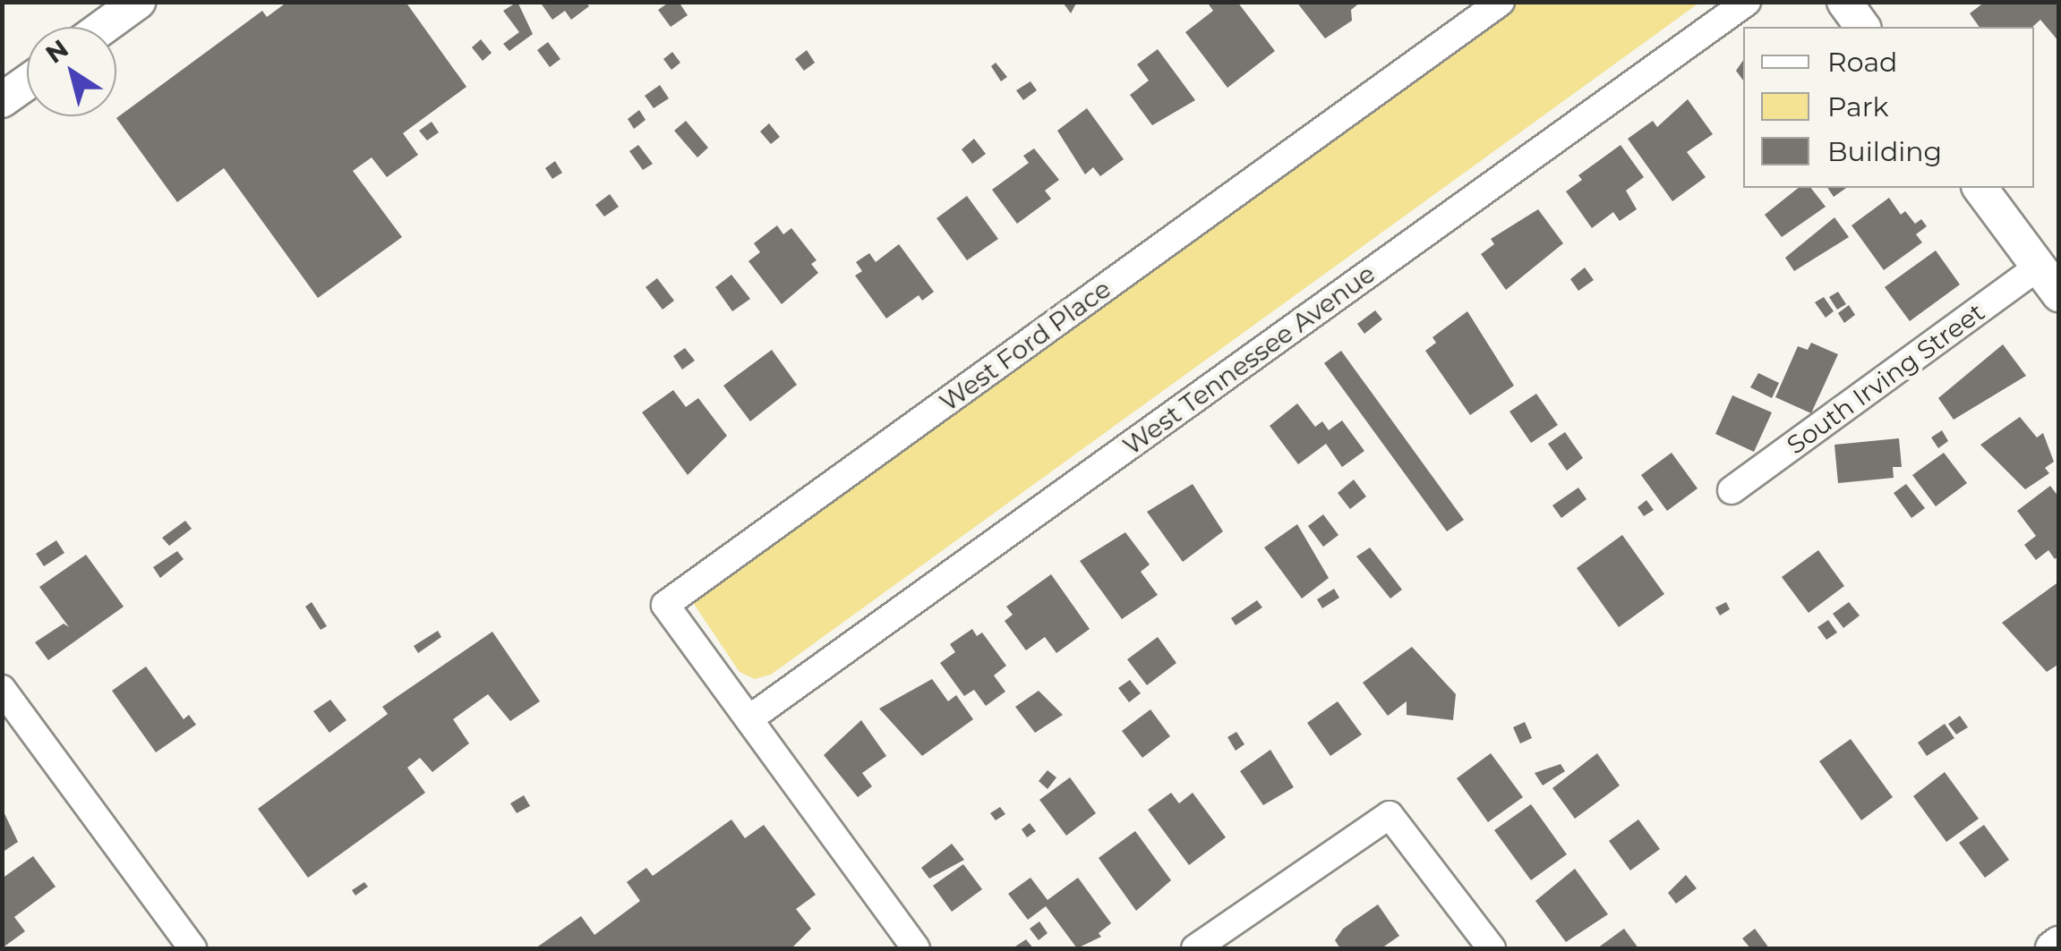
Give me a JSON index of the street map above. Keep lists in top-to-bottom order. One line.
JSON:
{"streets":{"street":["West Ford Place","West Tennessee Avenue","South Irving Street"]},"crossings":[["West Ford Place","West Tennessee Avenue"]],"legend":["Road","Park","Building"],"north":"top left"}
